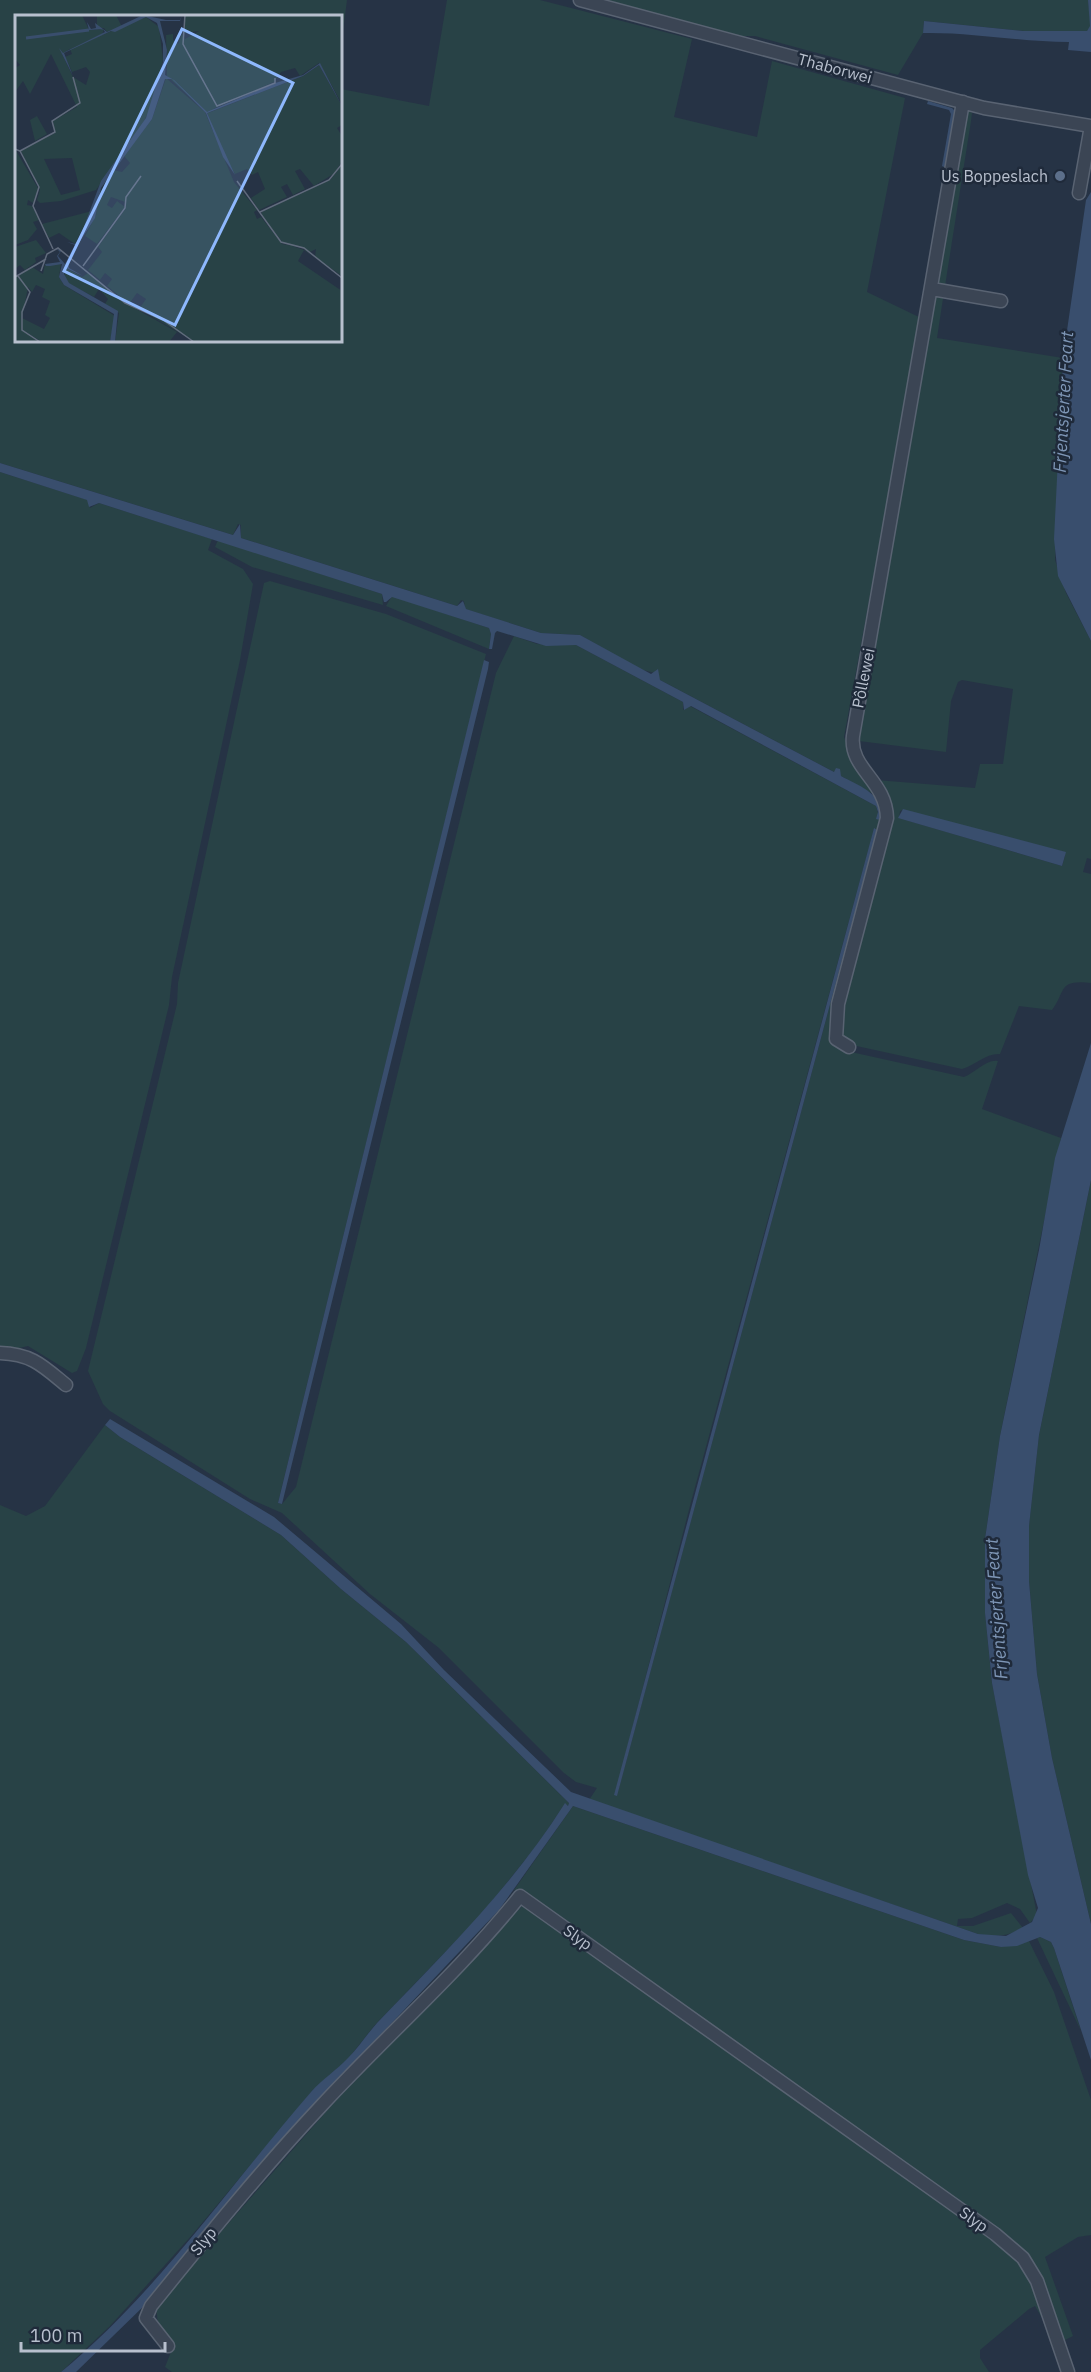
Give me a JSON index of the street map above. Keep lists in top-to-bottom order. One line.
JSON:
{"streets":{"street":["Thaborwei","Pôllewei","Slyp"]},"crossings":[["Thaborwei","Pôllewei"]],"water":["Frjentsjerter Feart"],"places":["Us Boppeslach"],"scale_bar":"100 m"}
